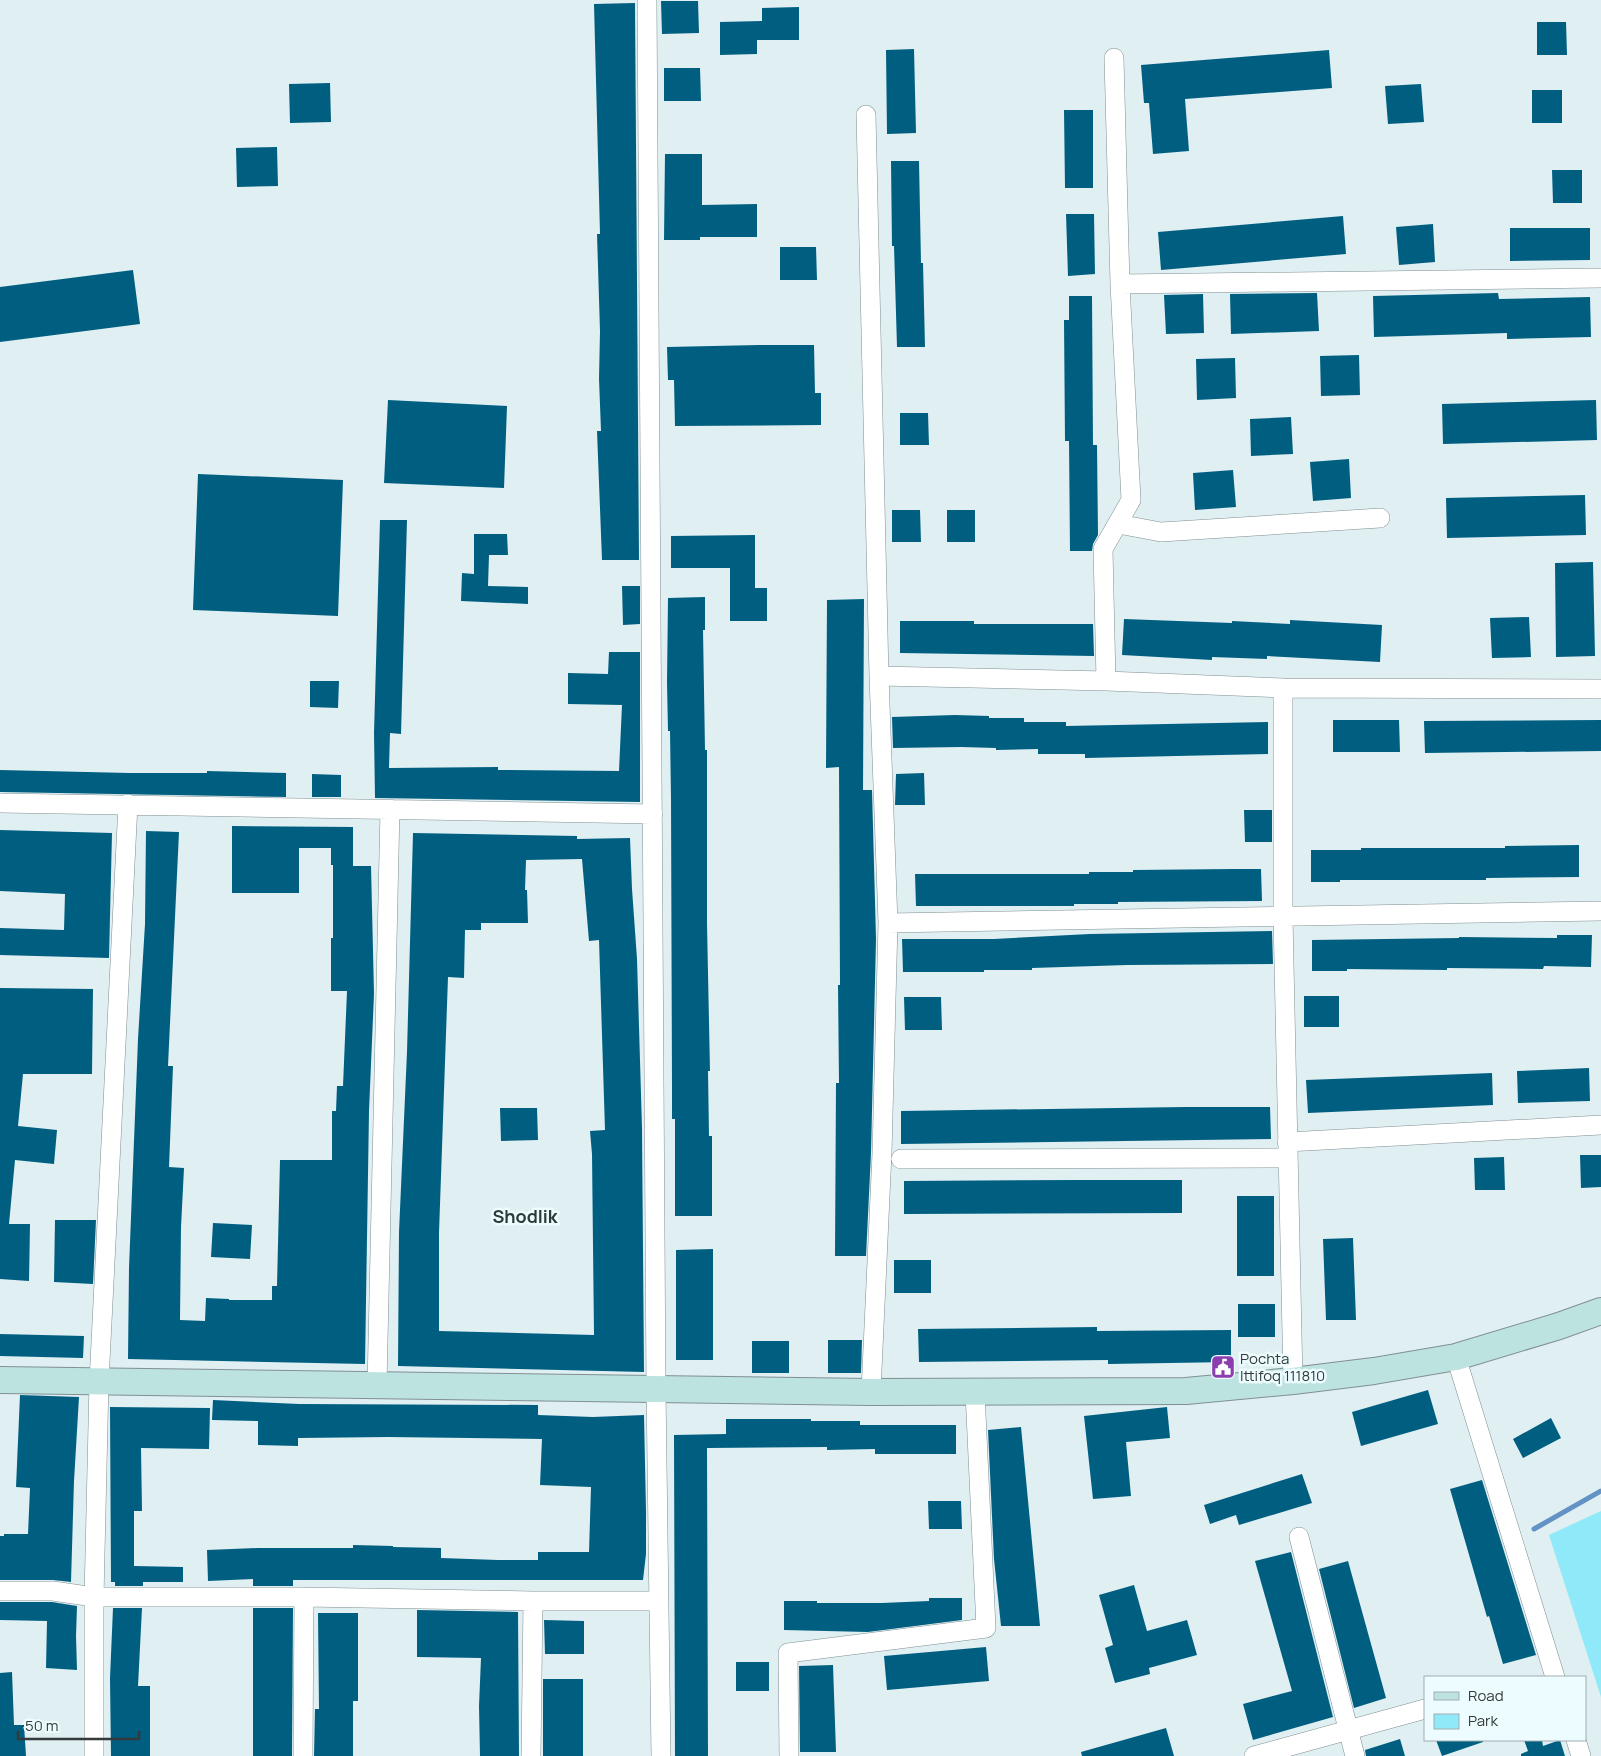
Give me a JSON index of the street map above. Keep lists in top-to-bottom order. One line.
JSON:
{"districts":["Shodlik"],"places":{"public building":["Pochta Ittifoq 111810"]},"legend":["Road","Park"],"scale_bar":"50 m"}
